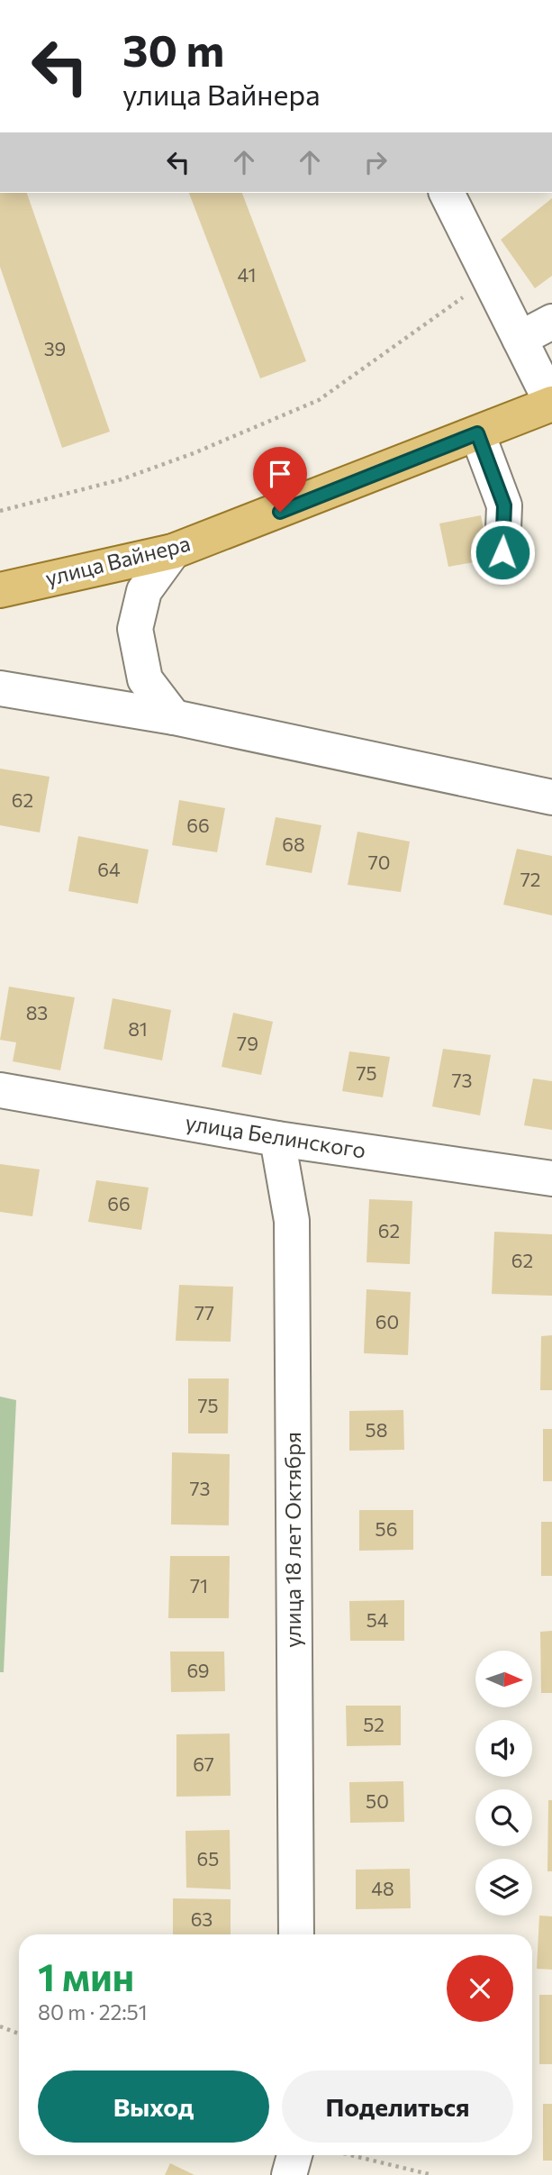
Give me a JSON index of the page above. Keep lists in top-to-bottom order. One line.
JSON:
{"streets":{"main road":["улица Вайнера"],"street":["улица Белинского","улица 18 лет Октября"]},"crossings":[["улица Белинского","улица 18 лет Октября"]],"house_numbers":["41","39","62","66","68","70","64","72","83","81","79","75","73","66","62","62","77","60","75","58","73","56","71","54","69","52","67","50","65","48","63"],"north":"right","page":{"turn":["30 m","улица Вайнера"],"heading":["1 мин","80 m · 22:51"],"buttons":["Выход","Поделиться"]}}
